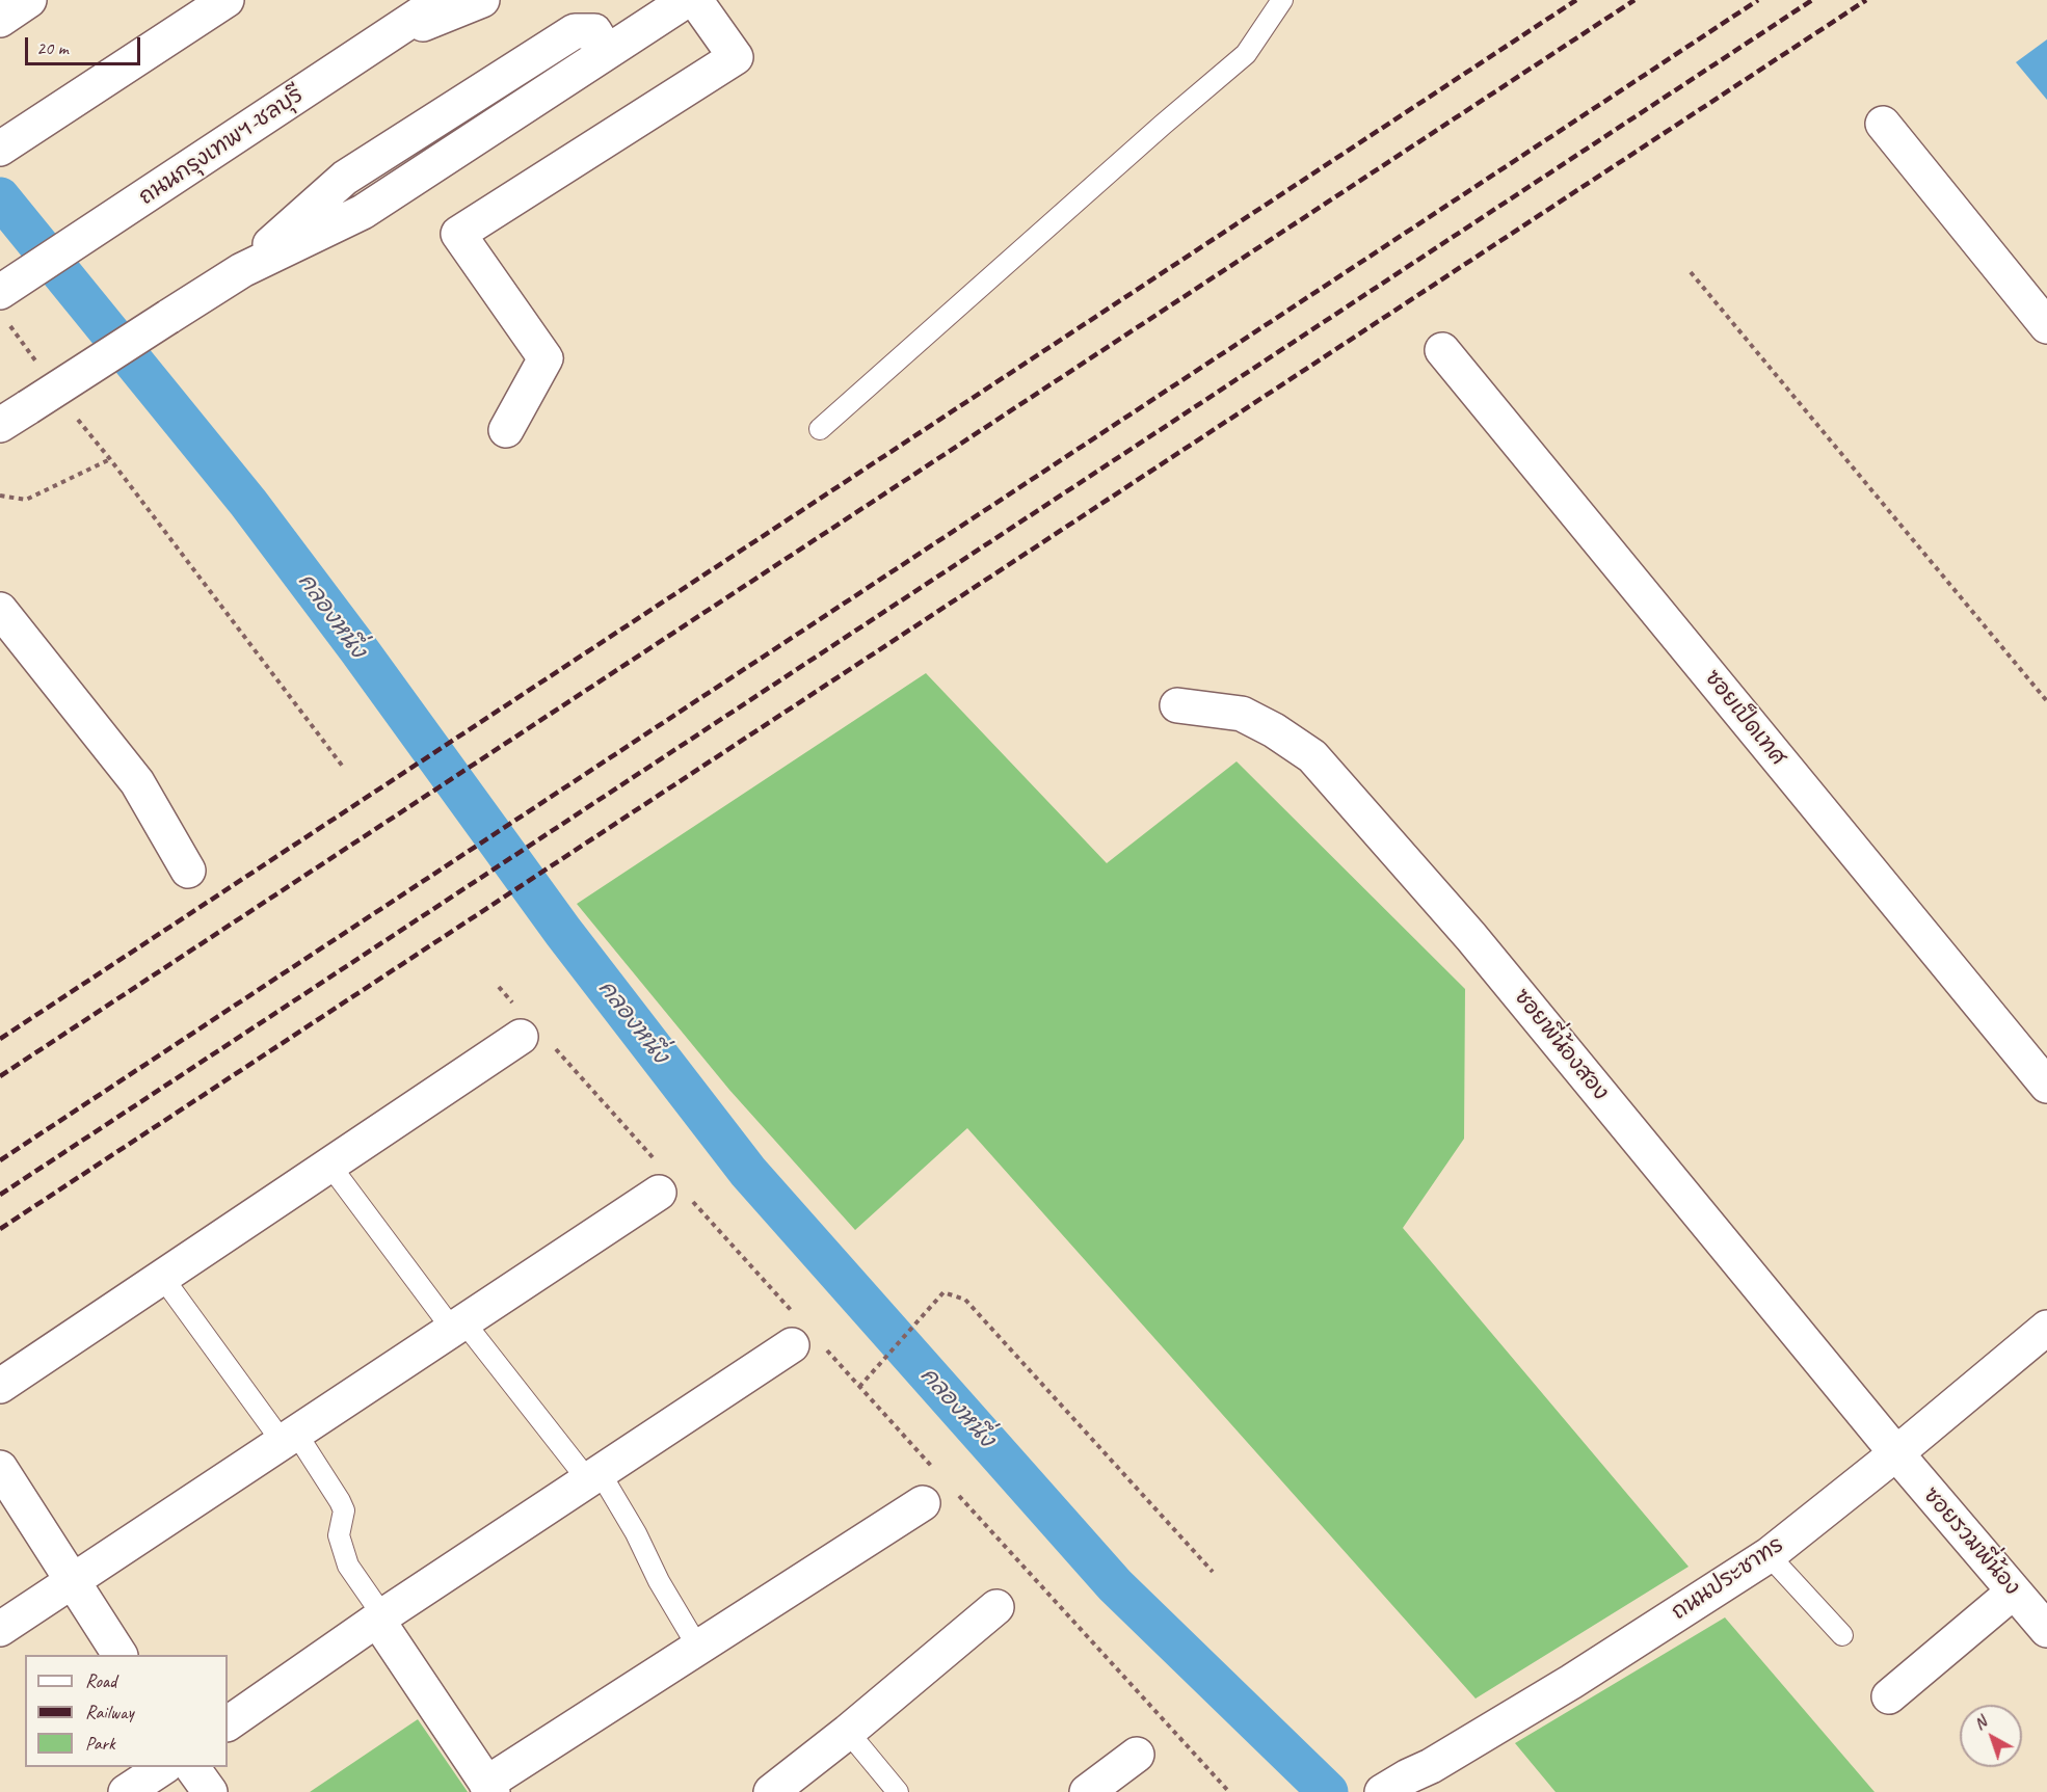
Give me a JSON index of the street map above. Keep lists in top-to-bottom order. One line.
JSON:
{"streets":{"main road":["ถนนกรุงเทพฯ-ชลบุรี","ซอยเป็ดเทศ","ซอยพี่น้องสอง","ซอยรวมพี่น้อง","ถนนประชาทร"]},"crossings":[["ซอยพี่น้องสอง","ซอยรวมพี่น้อง"],["ซอยพี่น้องสอง","ถนนประชาทร"],["ซอยรวมพี่น้อง","ถนนประชาทร"]],"water":["คลองหนึ่ง"],"legend":["Road","Railway","Park"],"scale_bar":"20 m","north":"top left"}
